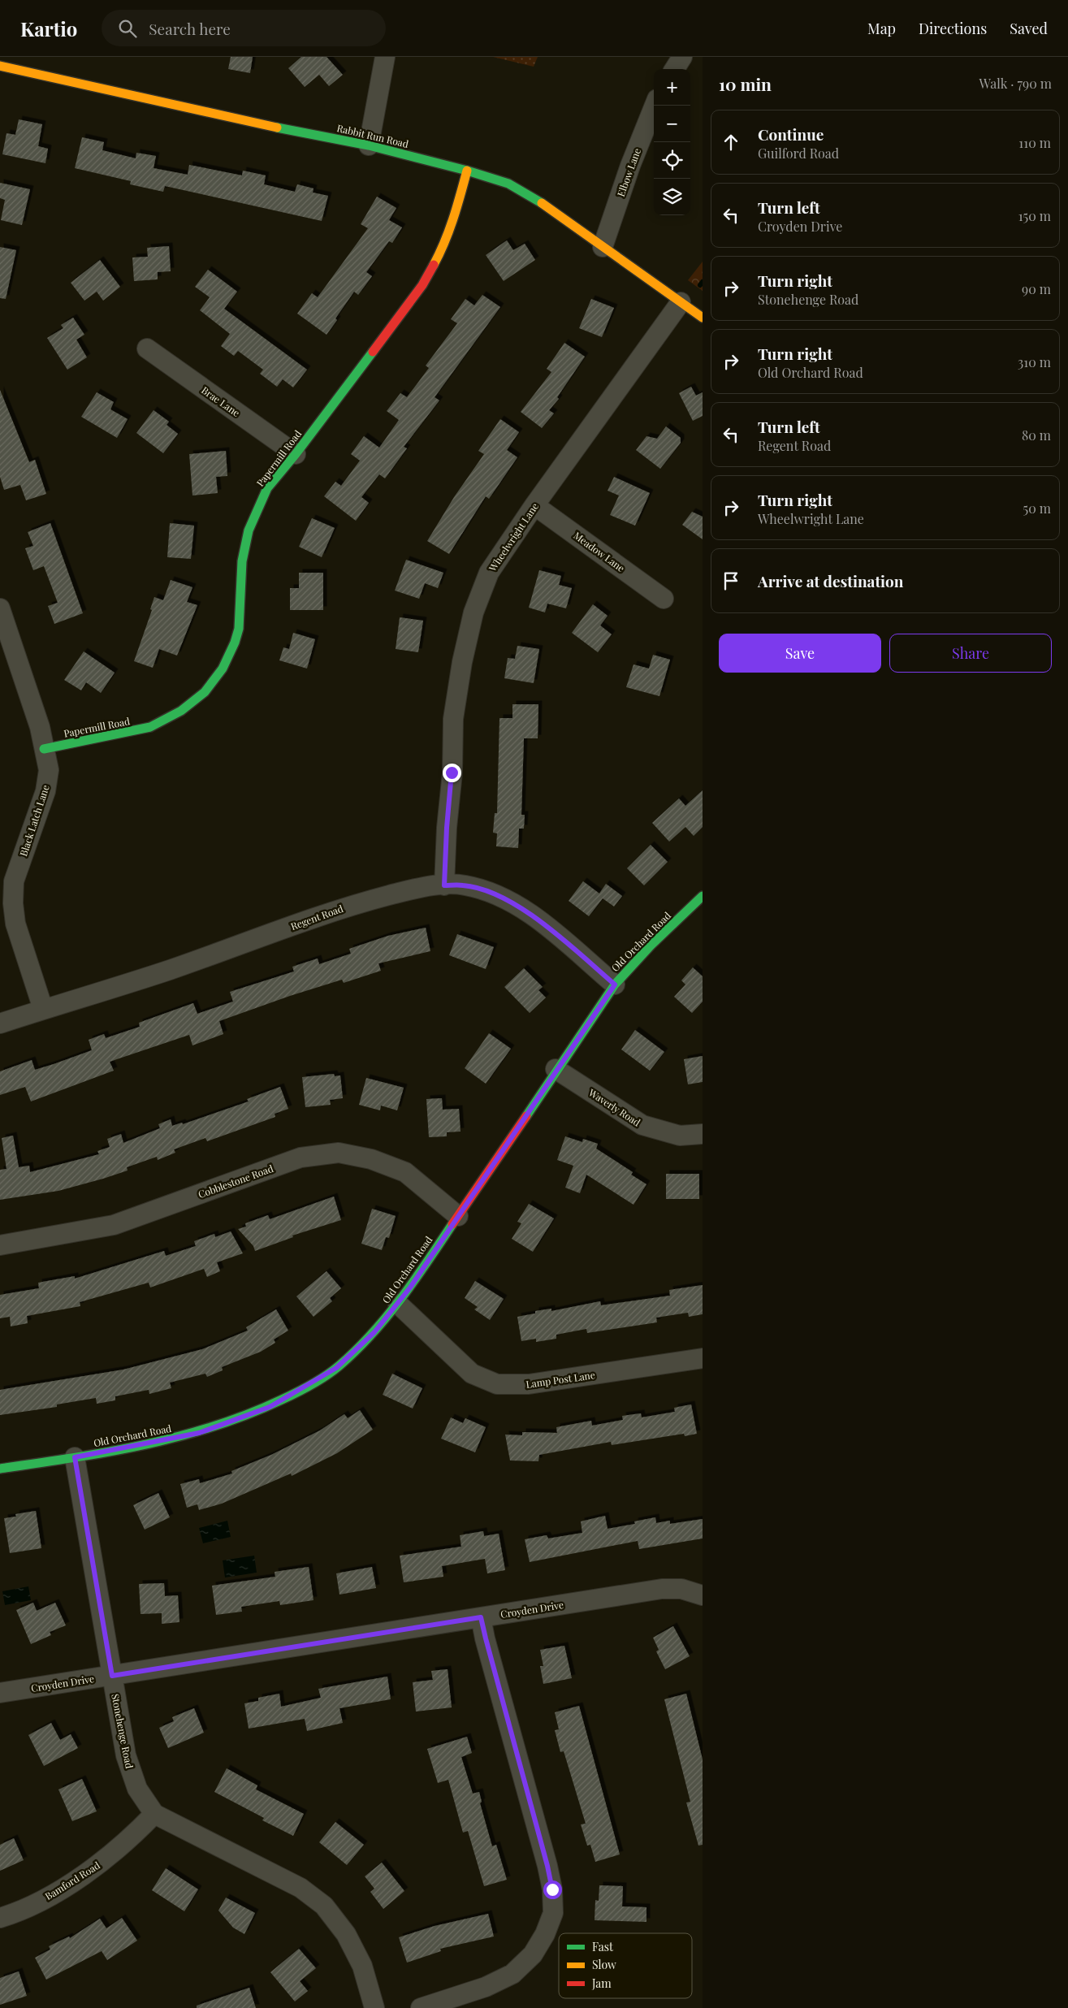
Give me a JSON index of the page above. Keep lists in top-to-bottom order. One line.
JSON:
{"streets":{"street":["Rabbit Run Road","Elbow Lane","Brae Lane","Papermill Road","Wheelwright Lane","Meadow Lane","Black Latch Lane","Regent Road","Old Orchard Road","Waverly Road","Cobblestone Road","Lamp Post Lane","Croyden Drive","Stonehenge Road","Bamford Road"]},"crossings":[["Rabbit Run Road","Elbow Lane"],["Rabbit Run Road","Papermill Road"],["Rabbit Run Road","Wheelwright Lane"],["Brae Lane","Papermill Road"],["Papermill Road","Black Latch Lane"],["Wheelwright Lane","Meadow Lane"],["Wheelwright Lane","Regent Road"],["Black Latch Lane","Regent Road"],["Regent Road","Old Orchard Road"],["Old Orchard Road","Waverly Road"],["Old Orchard Road","Cobblestone Road"],["Old Orchard Road","Lamp Post Lane"],["Old Orchard Road","Stonehenge Road"],["Croyden Drive","Stonehenge Road"],["Stonehenge Road","Bamford Road"]],"legend":["Fast","Slow","Jam"],"page":{"header":"Kartio","search":"Search here","nav":["Map","Directions","Saved"],"heading":["10 min","Walk · 790 m"],"map_buttons":["+","−"],"list":[["Continue","Guilford Road","110 m"],["Turn left","Croyden Drive","150 m"],["Turn right","Stonehenge Road","90 m"],["Turn right","Old Orchard Road","310 m"],["Turn left","Regent Road","80 m"],["Turn right","Wheelwright Lane","50 m"],"Arrive at destination"],"buttons":["Save","Share"]}}
